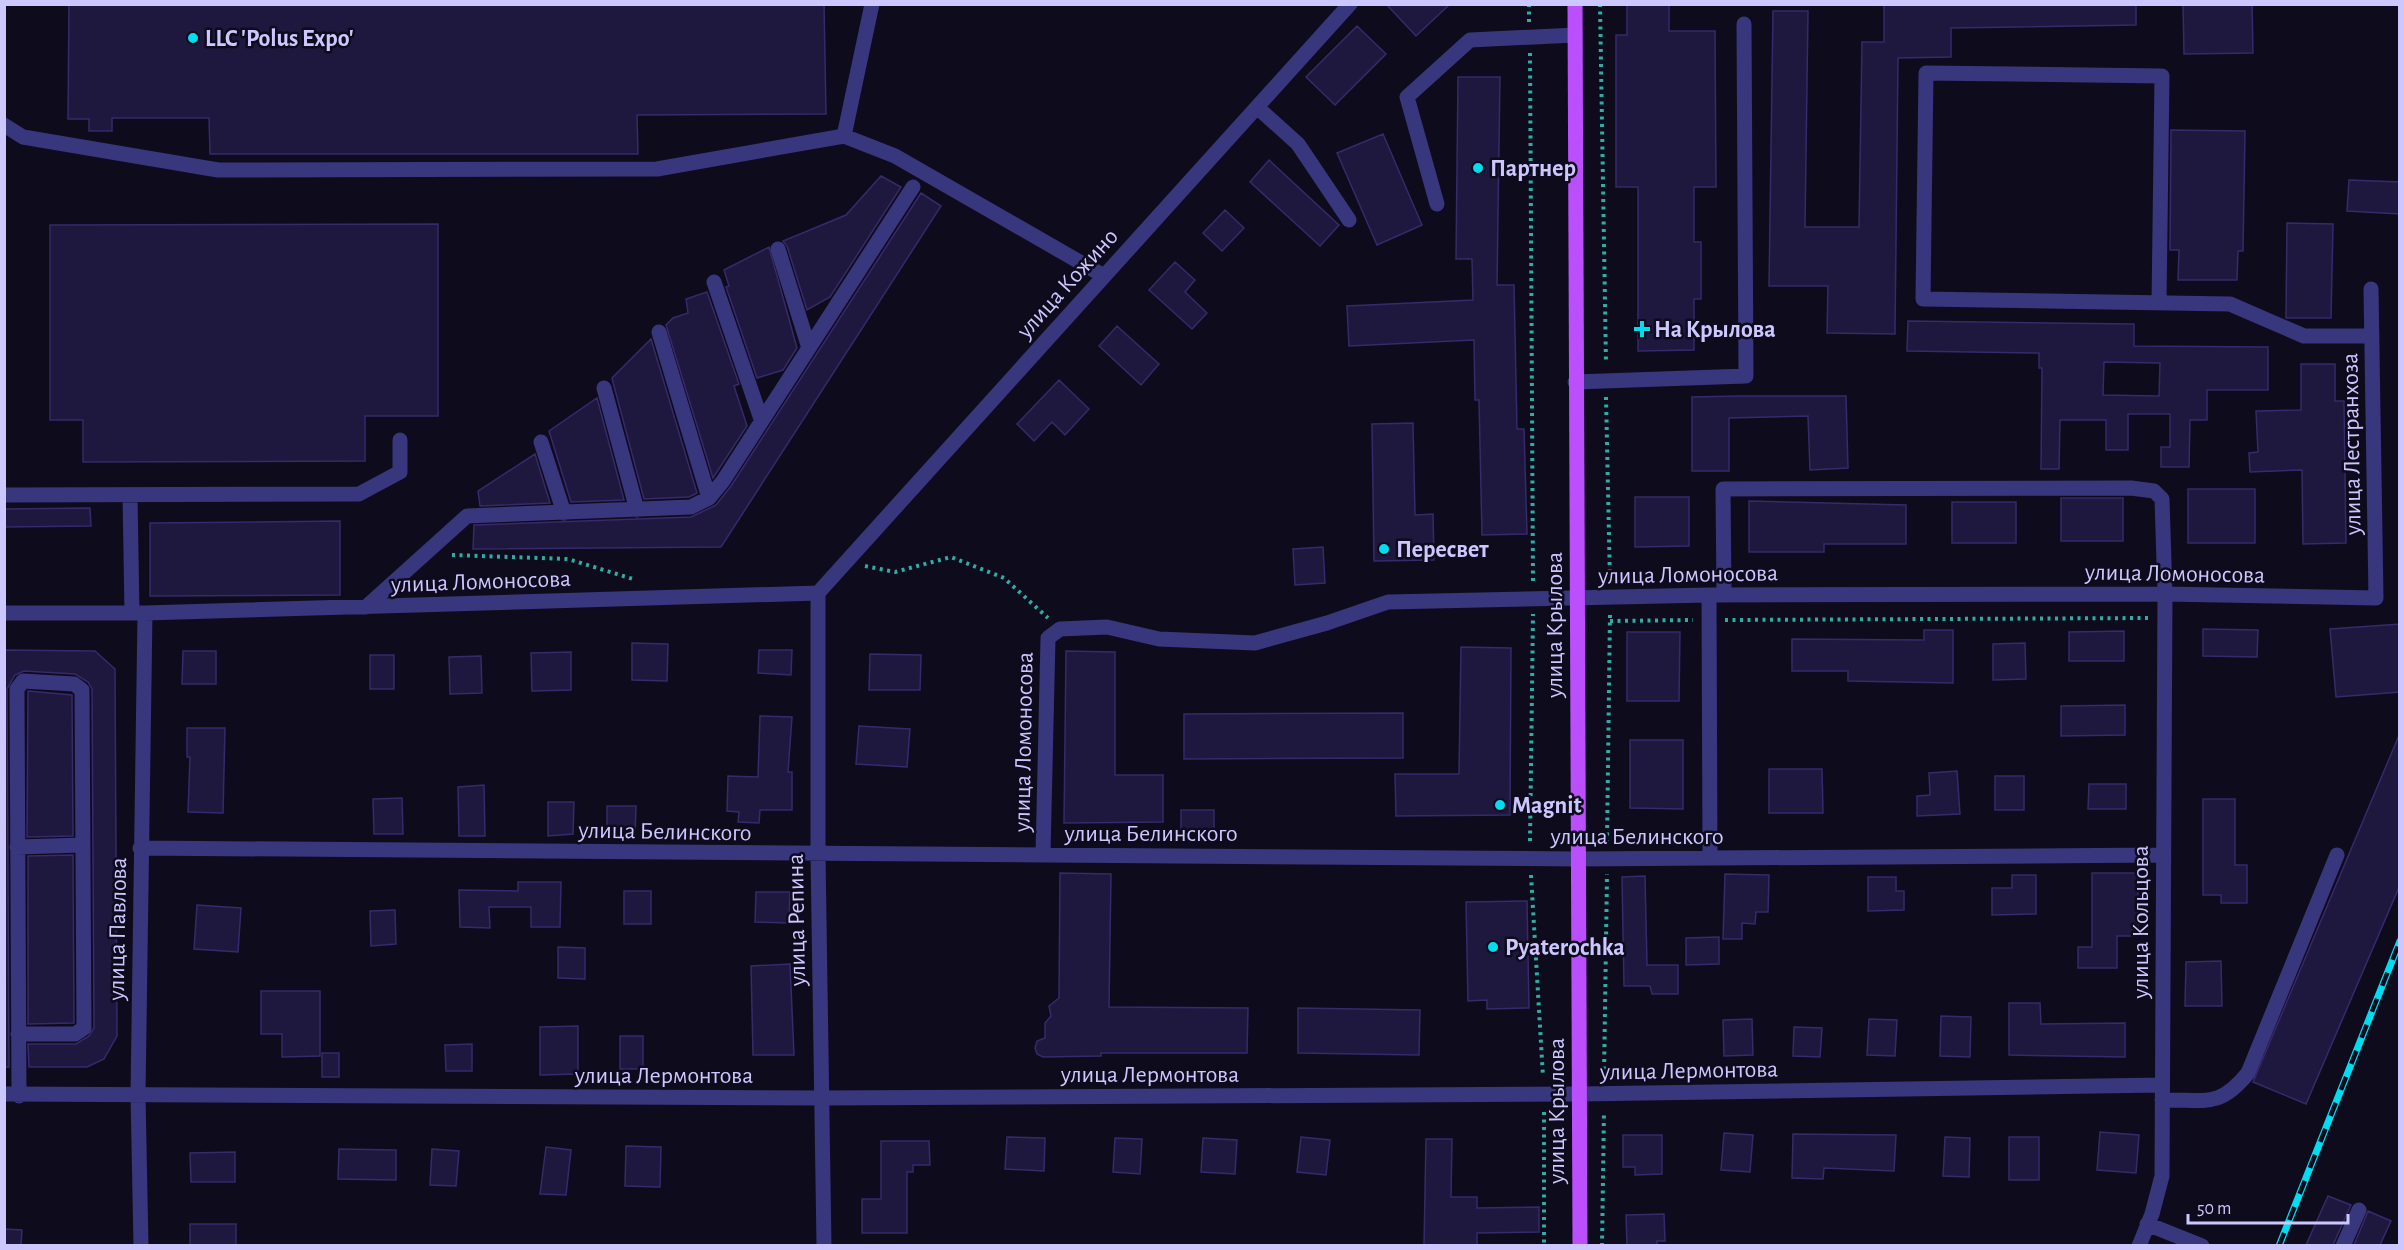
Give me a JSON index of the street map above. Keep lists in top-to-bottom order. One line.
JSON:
{"streets":{"main road":["улица Крылова"],"street":["улица Кожино","улица Лестранхоза","улица Ломоносова","улица Белинского","улица Репина","улица Кольцова","улица Павлова","улица Лермонтова"]},"crossings":[["улица Кожино","улица Ломоносова"],["улица Кожино","улица Репина"],["улица Лестранхоза","улица Ломоносова"],["улица Ломоносова","улица Крылова"],["улица Ломоносова","улица Белинского"],["улица Ломоносова","улица Репина"],["улица Ломоносова","улица Кольцова"],["улица Ломоносова","улица Павлова"],["улица Крылова","улица Белинского"],["улица Крылова","улица Лермонтова"],["улица Белинского","улица Репина"],["улица Белинского","улица Кольцова"],["улица Белинского","улица Павлова"],["улица Репина","улица Лермонтова"],["улица Кольцова","улица Лермонтова"],["улица Павлова","улица Лермонтова"]],"places":{"other":["LLC 'Polus Expo'","Партнер","Пересвет","Magnit","Pyaterochka"],"health":["На Крылова"]},"scale_bar":"50 m"}
